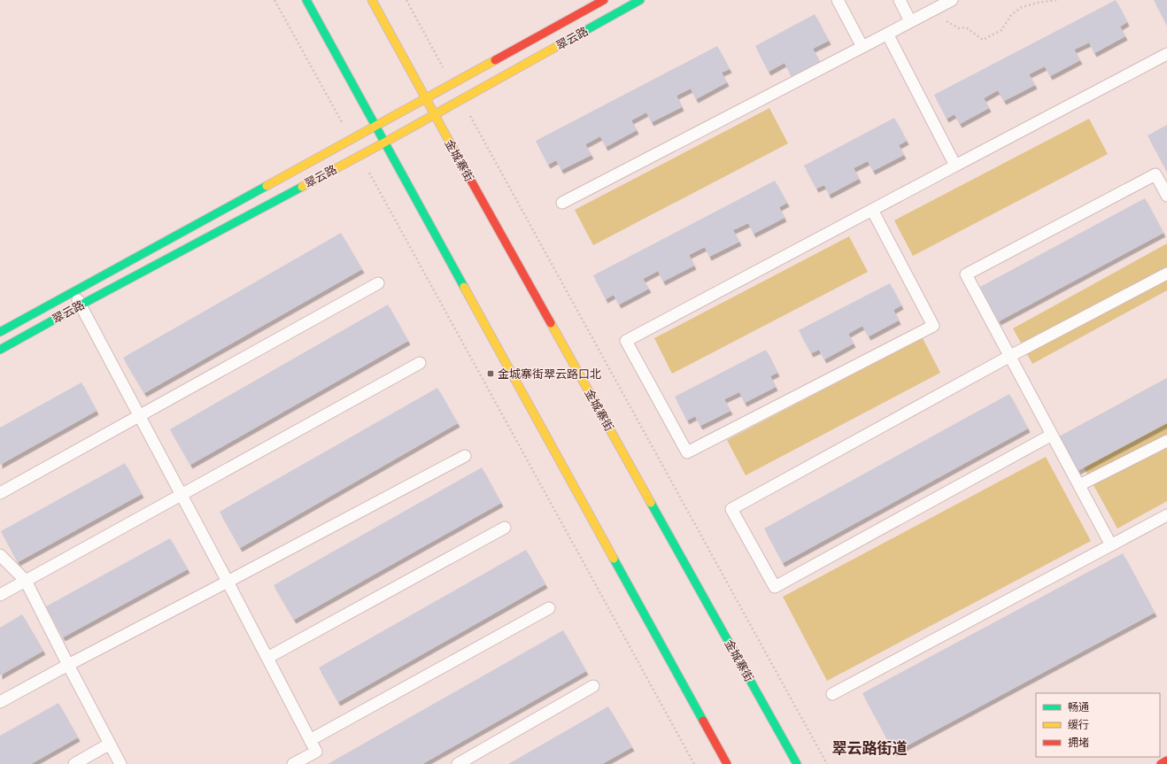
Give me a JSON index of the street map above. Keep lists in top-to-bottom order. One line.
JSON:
{"streets":{"main road":["翠云路","金城寨街"]},"crossings":[["翠云路","金城寨街"]],"districts":["翠云路街道"],"places":{"transit":["金城寨街翠云路口北"]},"legend":["畅通","缓行","拥堵"]}
